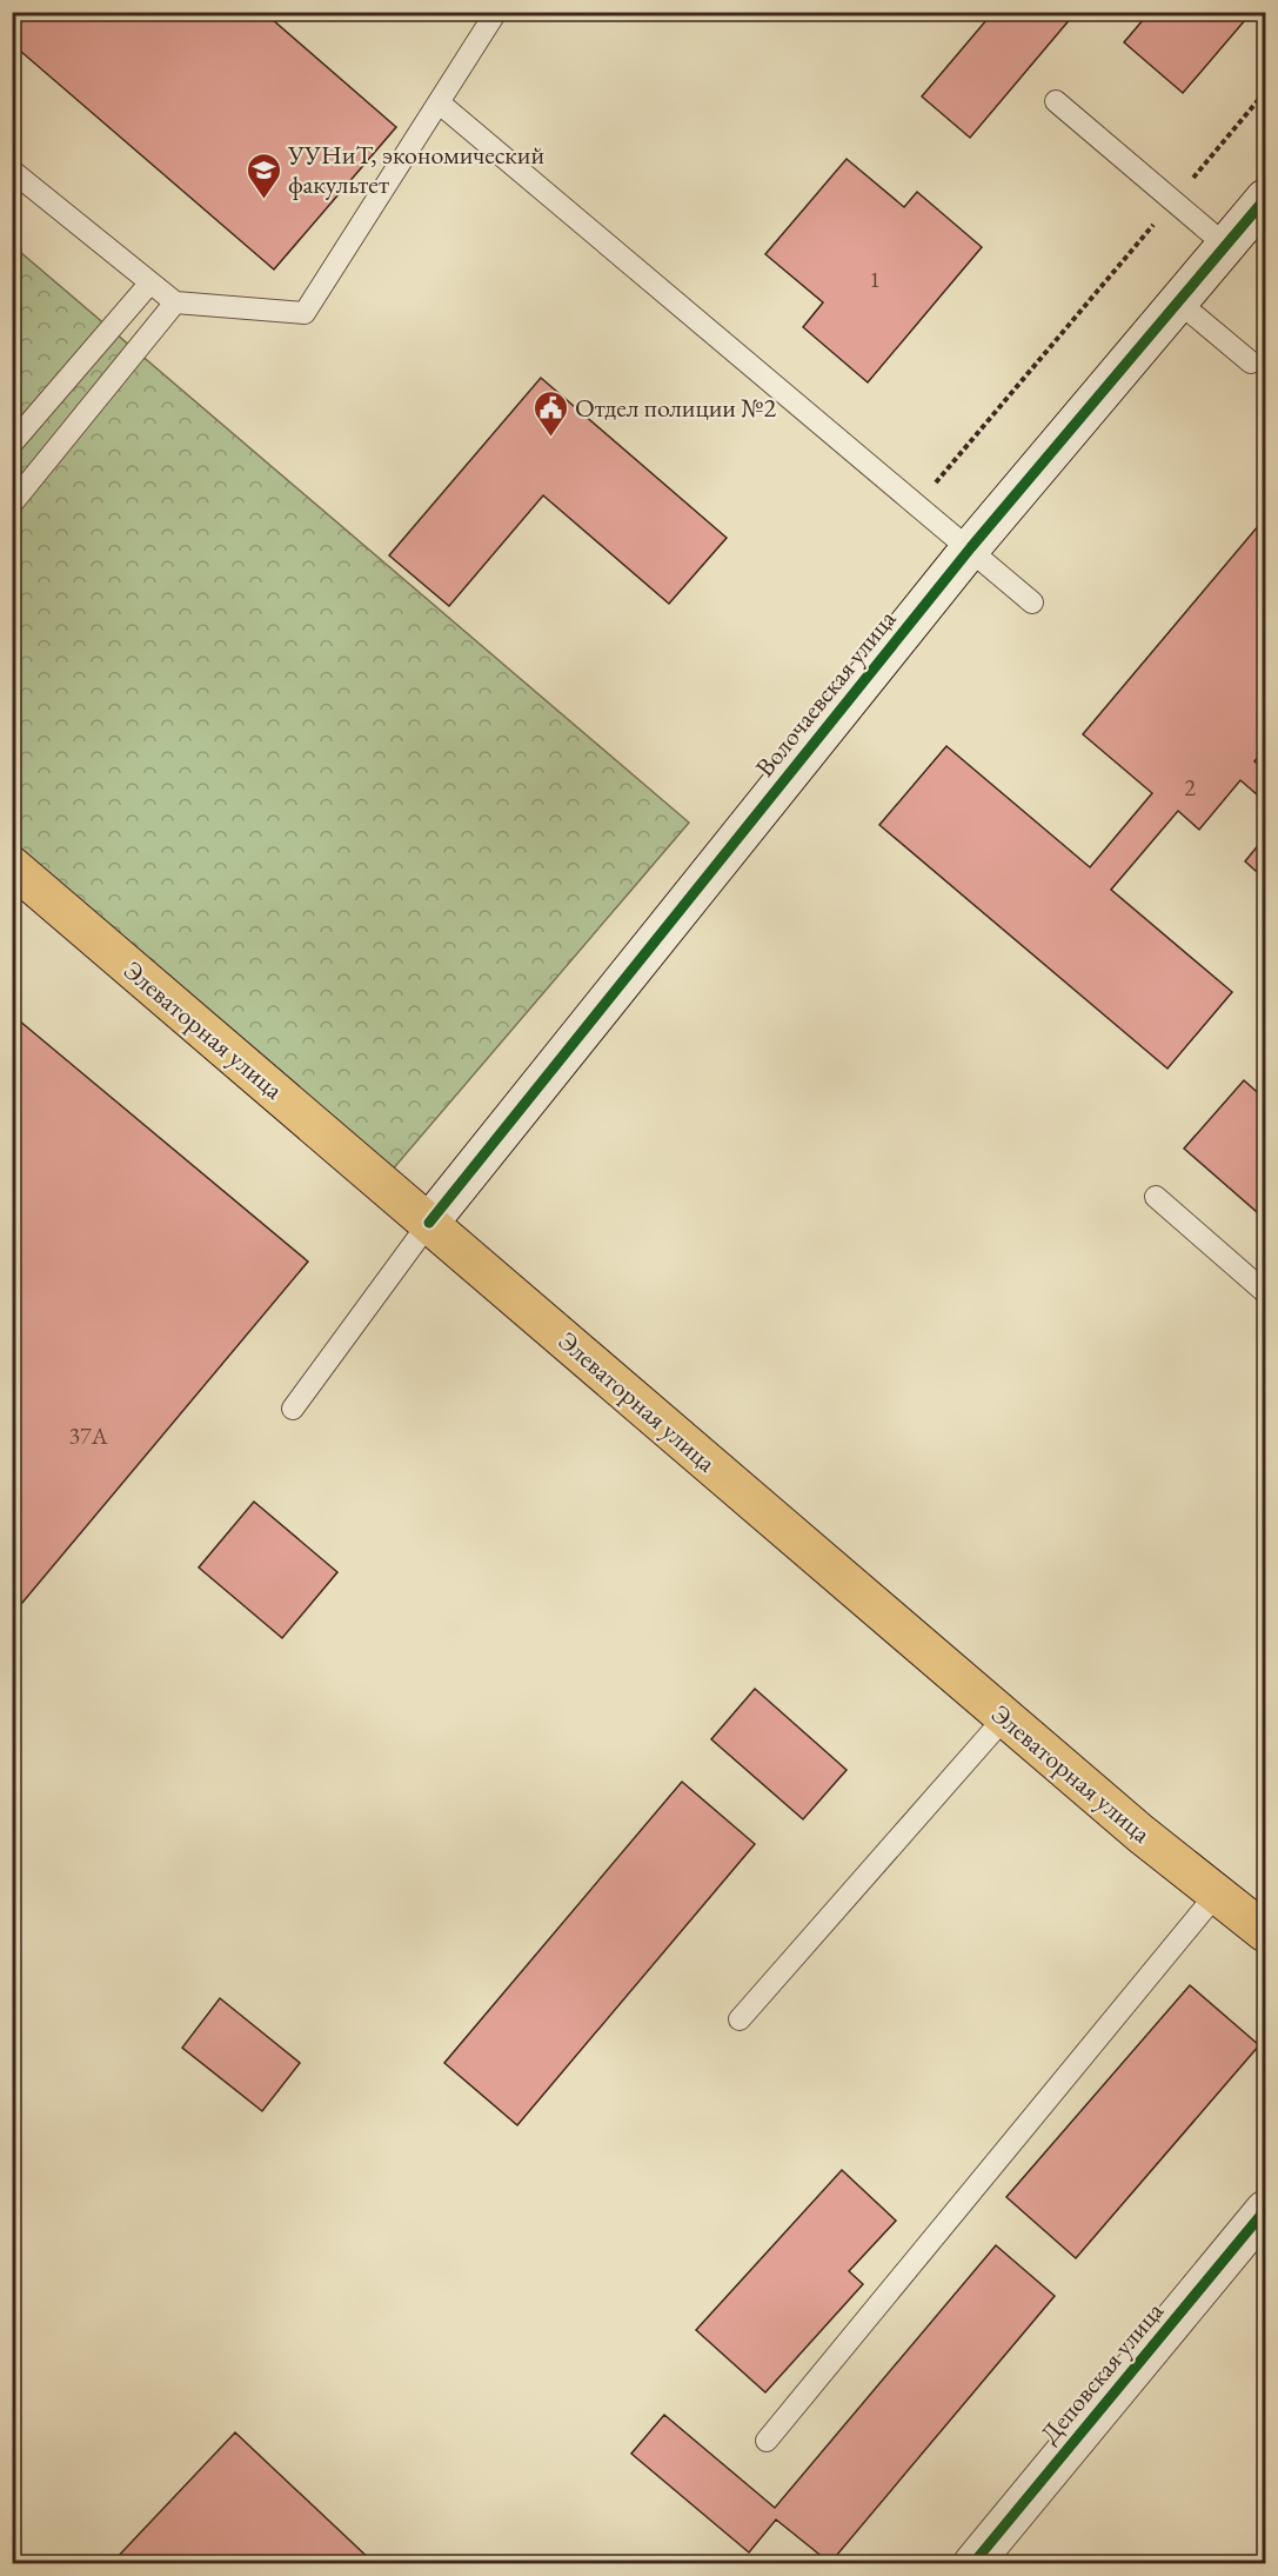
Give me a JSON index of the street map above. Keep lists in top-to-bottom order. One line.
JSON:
{"streets":{"main road":["Элеваторная улица"],"street":["Волочаевская улица","Деповская улица"]},"crossings":[["Волочаевская улица","Элеваторная улица"]],"places":{"school or university":["УУНиТ, экономический факультет"],"public building":["Отдел полиции №2"]},"house_numbers":["1","2","37А"]}
